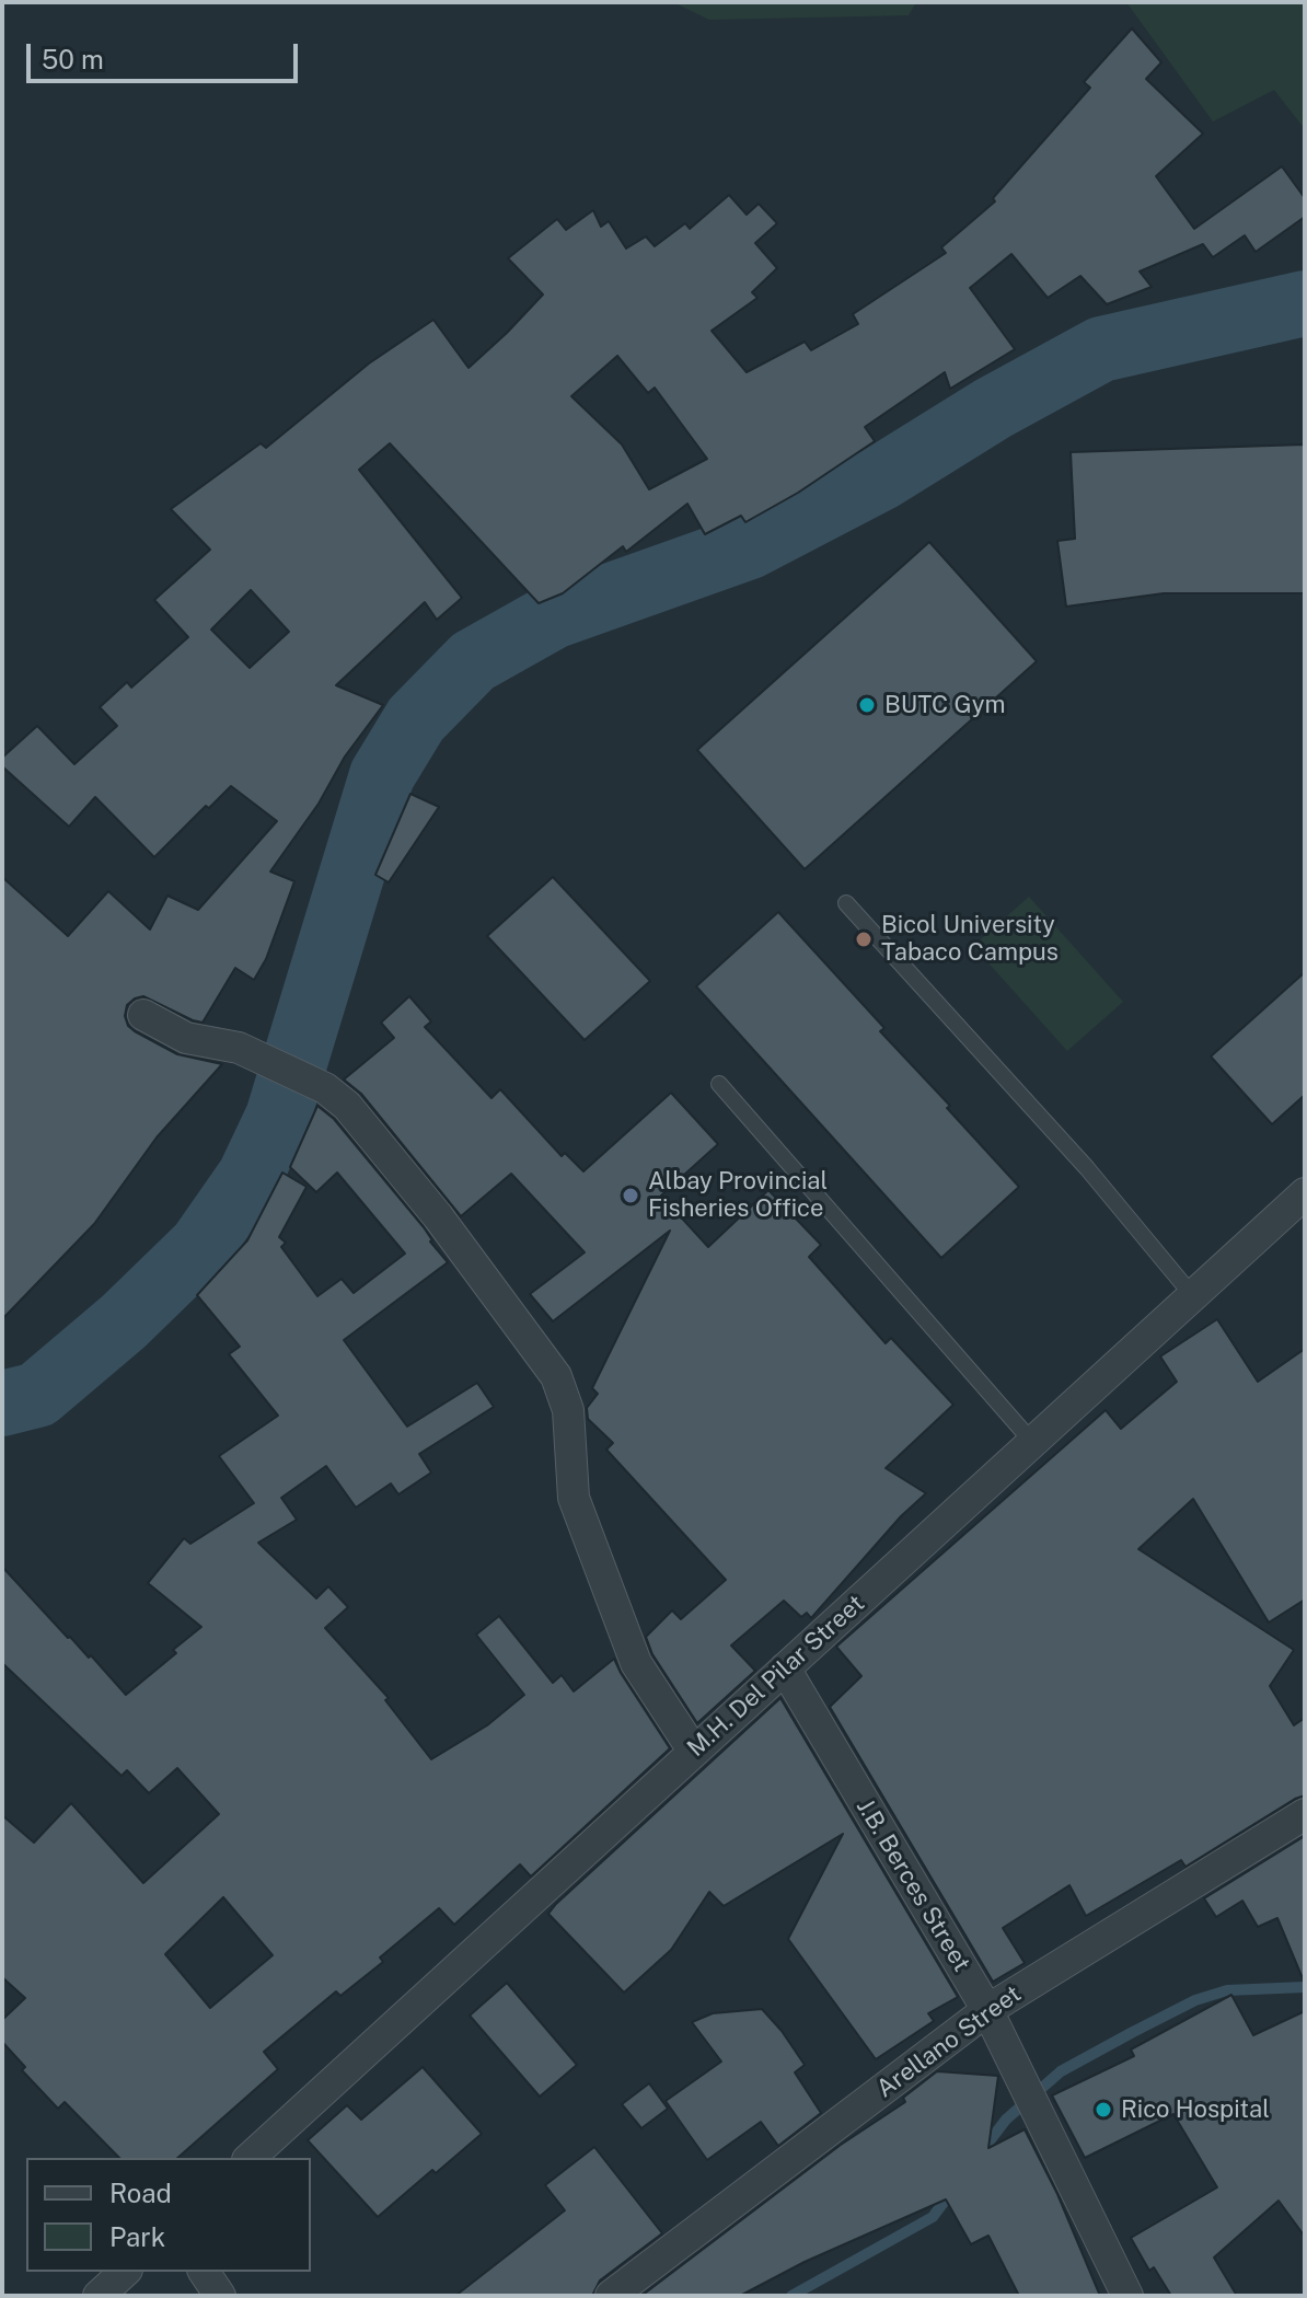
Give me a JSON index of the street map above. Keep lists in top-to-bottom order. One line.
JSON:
{"streets":{"street":["M.H. Del Pilar Street","J.B. Berces Street","Arellano Street"]},"crossings":[["M.H. Del Pilar Street","J.B. Berces Street"],["J.B. Berces Street","Arellano Street"]],"places":["BUTC Gym","Bicol University Tabaco Campus","Albay Provincial Fisheries Office","Rico Hospital"],"legend":["Road","Park"],"scale_bar":"50 m"}
